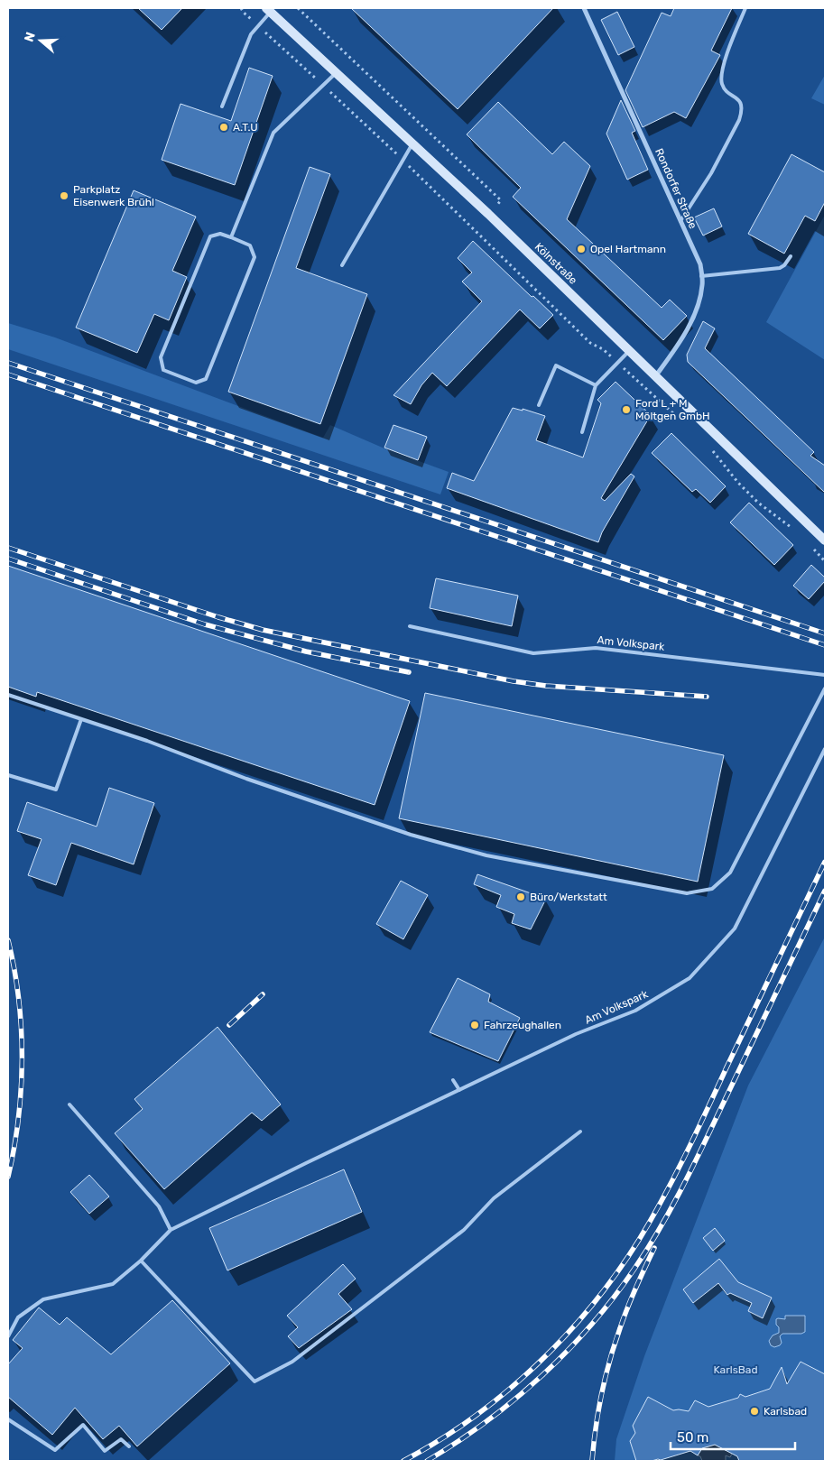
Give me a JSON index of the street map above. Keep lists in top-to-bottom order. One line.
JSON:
{"streets":{"main road":["Kölnstraße"],"street":["Rondorfer Straße"],"lane":["Am Volkspark"]},"crossings":[["Rondorfer Straße","Kölnstraße"]],"parks":["KarlsBad"],"places":["A.T.U","Parkplatz Eisenwerk Brühl","Opel Hartmann","Ford L + M Möltgen GmbH","Büro/Werkstatt","Fahrzeughallen","Karlsbad"],"scale_bar":"50 m","north":"left"}
